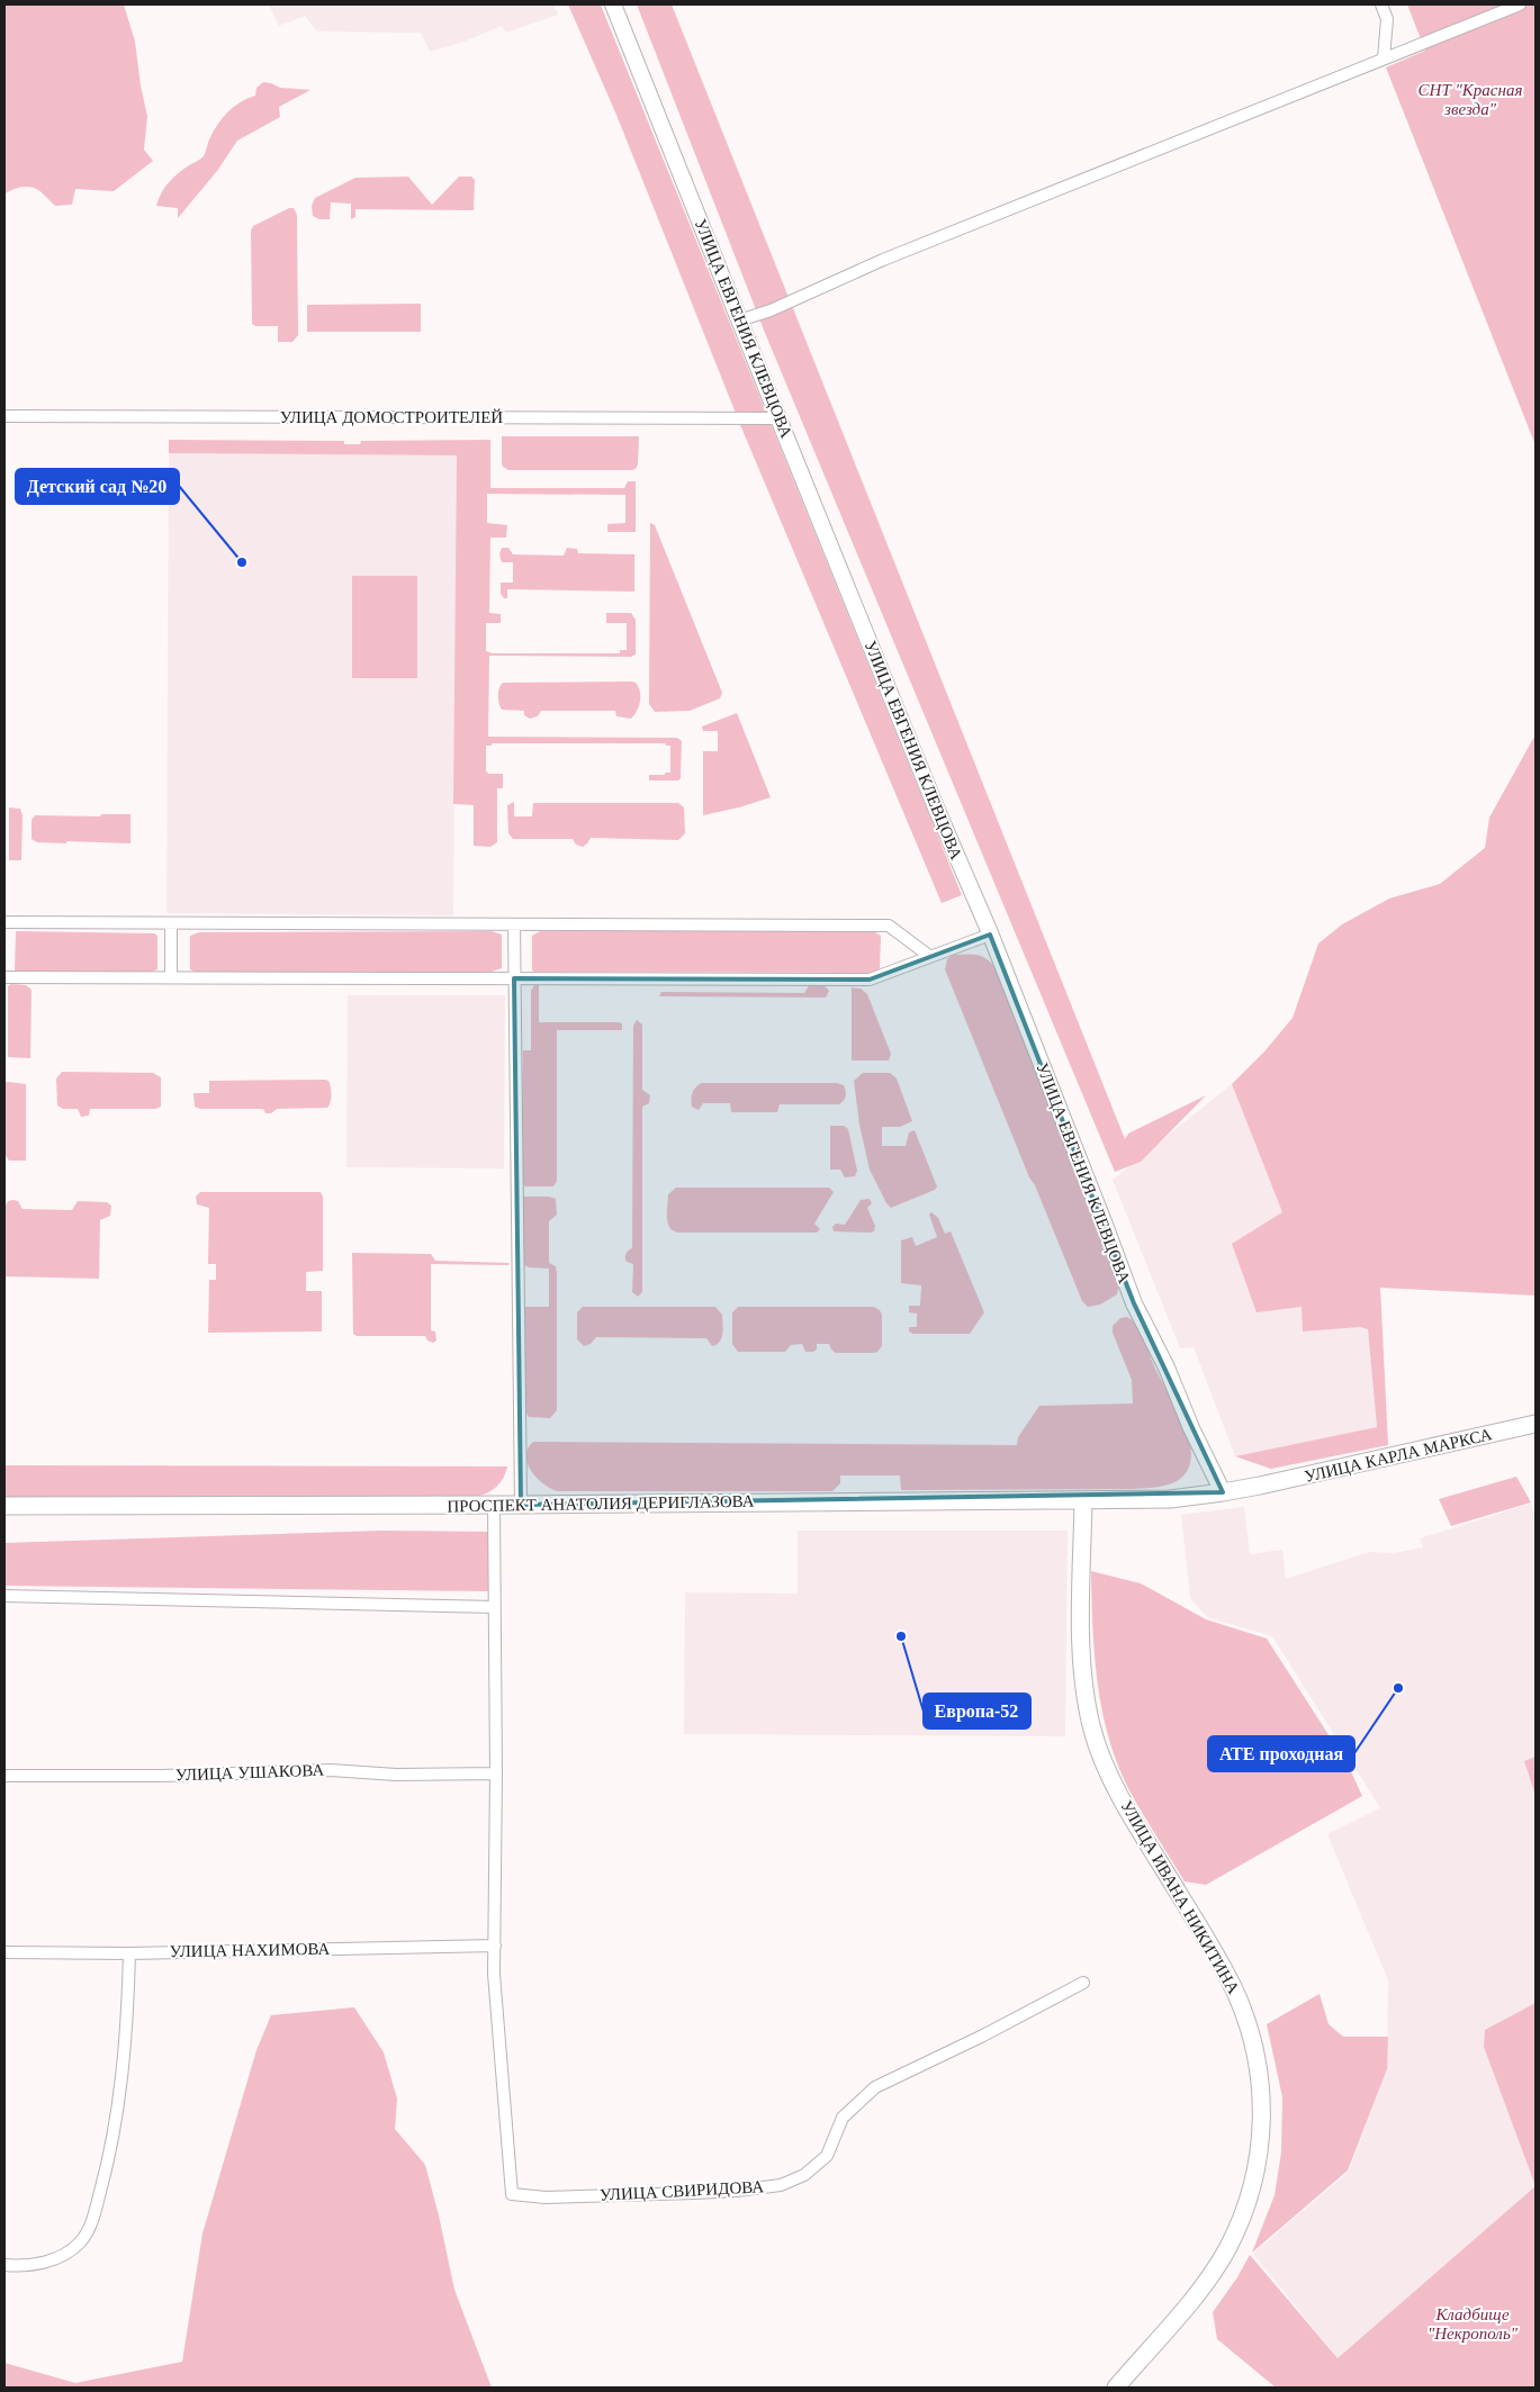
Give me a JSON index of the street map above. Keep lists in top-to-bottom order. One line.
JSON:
{"streets":{"main road":["УЛИЦА КАРЛА МАРКСА","ПРОСПЕКТ АНАТОЛИЯ ДЕРИГЛАЗОВА","УЛИЦА ИВАНА НИКИТИНА"],"street":["УЛИЦА ЕВГЕНИЯ КЛЕВЦОВА","УЛИЦА ДОМОСТРОИТЕЛЕЙ","УЛИЦА УШАКОВА","УЛИЦА НАХИМОВА","УЛИЦА СВИРИДОВА"]},"crossings":[["УЛИЦА ЕВГЕНИЯ КЛЕВЦОВА","УЛИЦА ДОМОСТРОИТЕЛЕЙ"],["УЛИЦА ЕВГЕНИЯ КЛЕВЦОВА","УЛИЦА КАРЛА МАРКСА"],["УЛИЦА ЕВГЕНИЯ КЛЕВЦОВА","ПРОСПЕКТ АНАТОЛИЯ ДЕРИГЛАЗОВА"],["УЛИЦА КАРЛА МАРКСА","ПРОСПЕКТ АНАТОЛИЯ ДЕРИГЛАЗОВА"],["ПРОСПЕКТ АНАТОЛИЯ ДЕРИГЛАЗОВА","УЛИЦА ИВАНА НИКИТИНА"],["УЛИЦА НАХИМОВА","УЛИЦА СВИРИДОВА"]],"parks":["СНТ \"Красная звезда\"","Кладбище \"Некрополь\""],"places":["Детский сад №20","Европа-52","АТЕ проходная"]}
